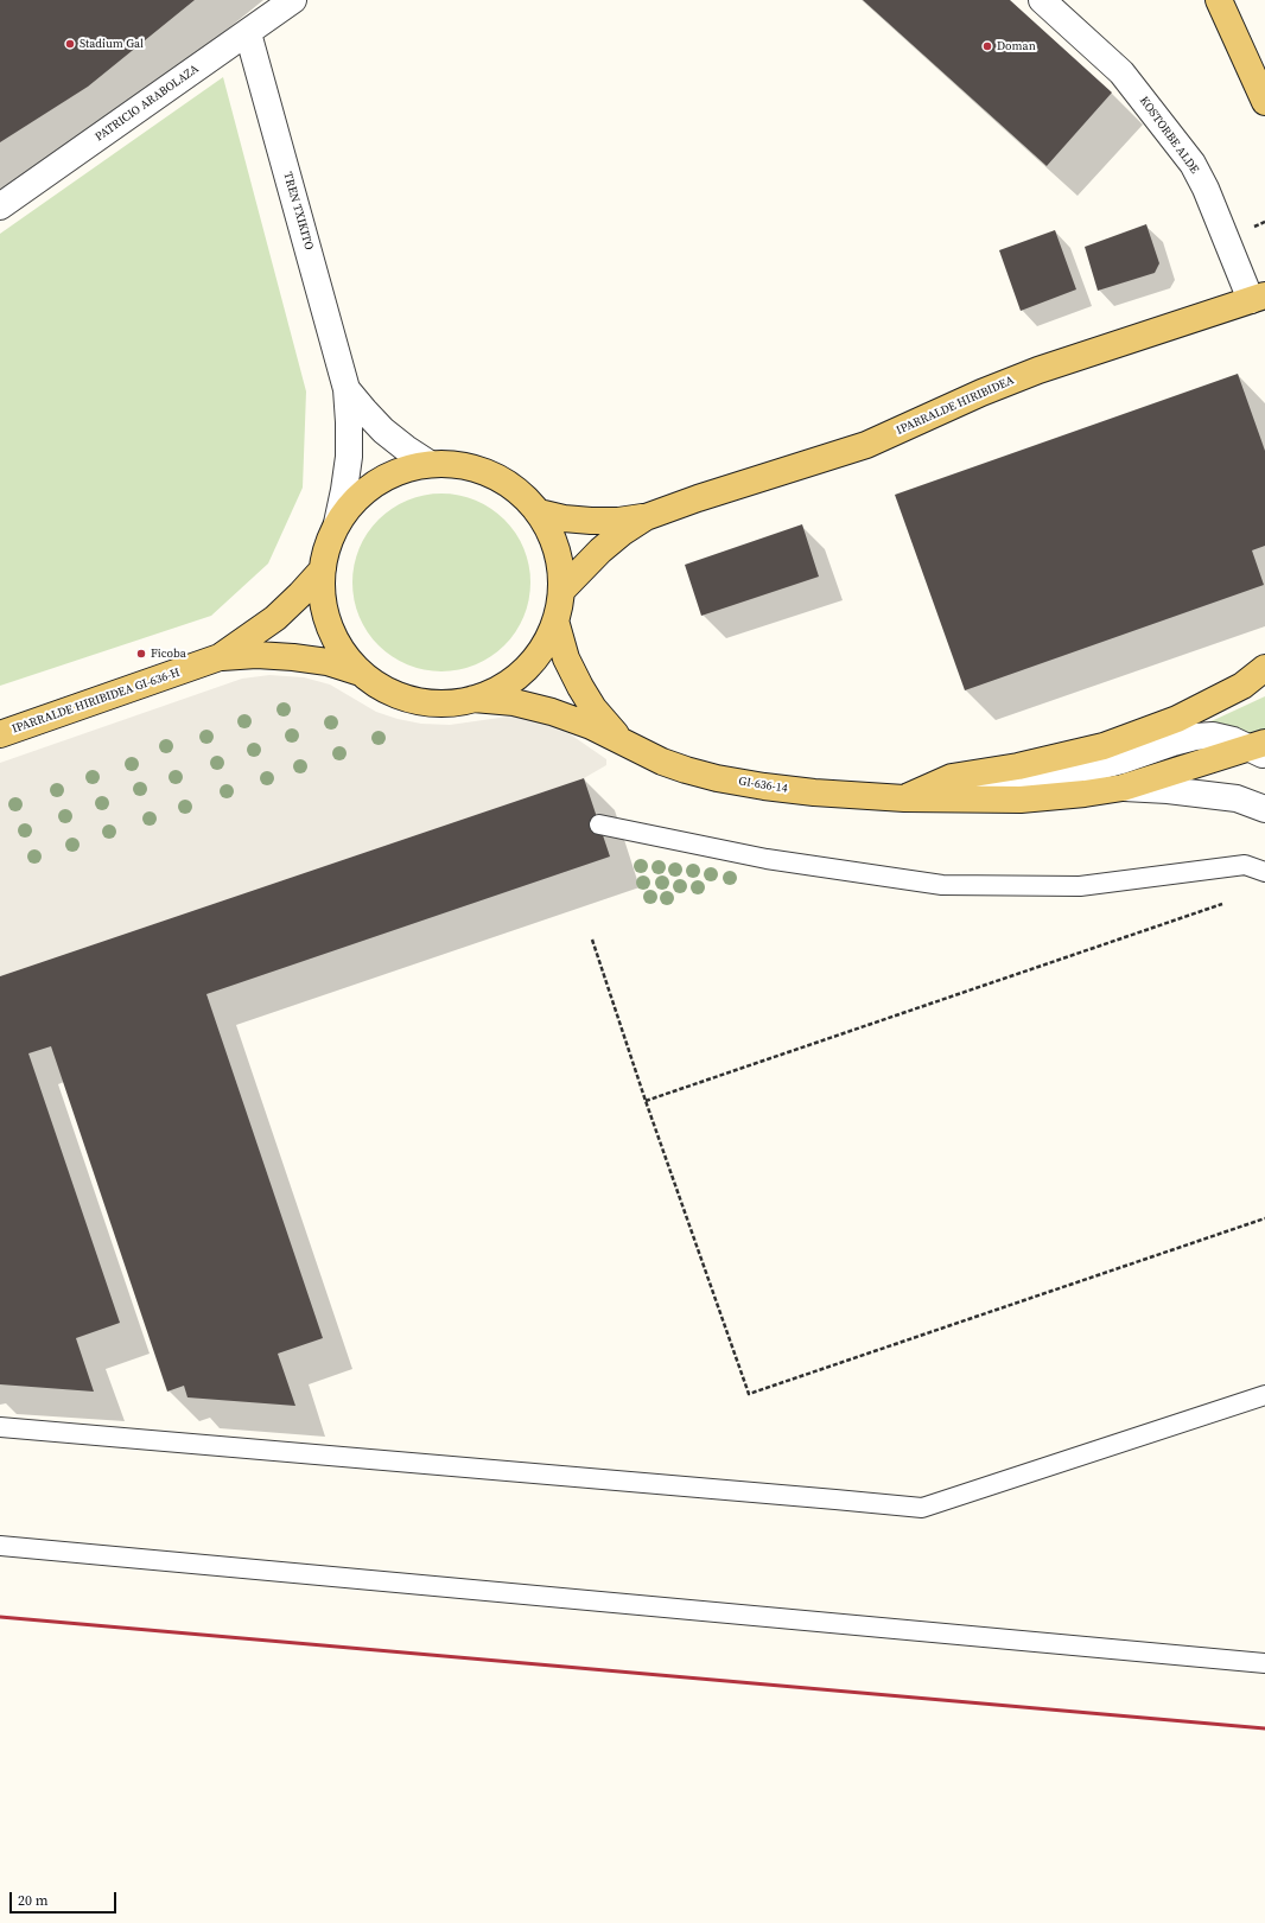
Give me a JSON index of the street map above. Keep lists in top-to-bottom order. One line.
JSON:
{"streets":{"main road":["IPARRALDE HIRIBIDEA","IPARRALDE HIRIBIDEA GI-636-H","GI-636-14"],"street":["PATRICIO ARABOLAZA","KOSTORBE ALDE","TREN TXIKITO"]},"crossings":[["PATRICIO ARABOLAZA","TREN TXIKITO"],["KOSTORBE ALDE","IPARRALDE HIRIBIDEA"]],"places":["Stadium Gal","Doman","Ficoba"],"scale_bar":"20 m"}
